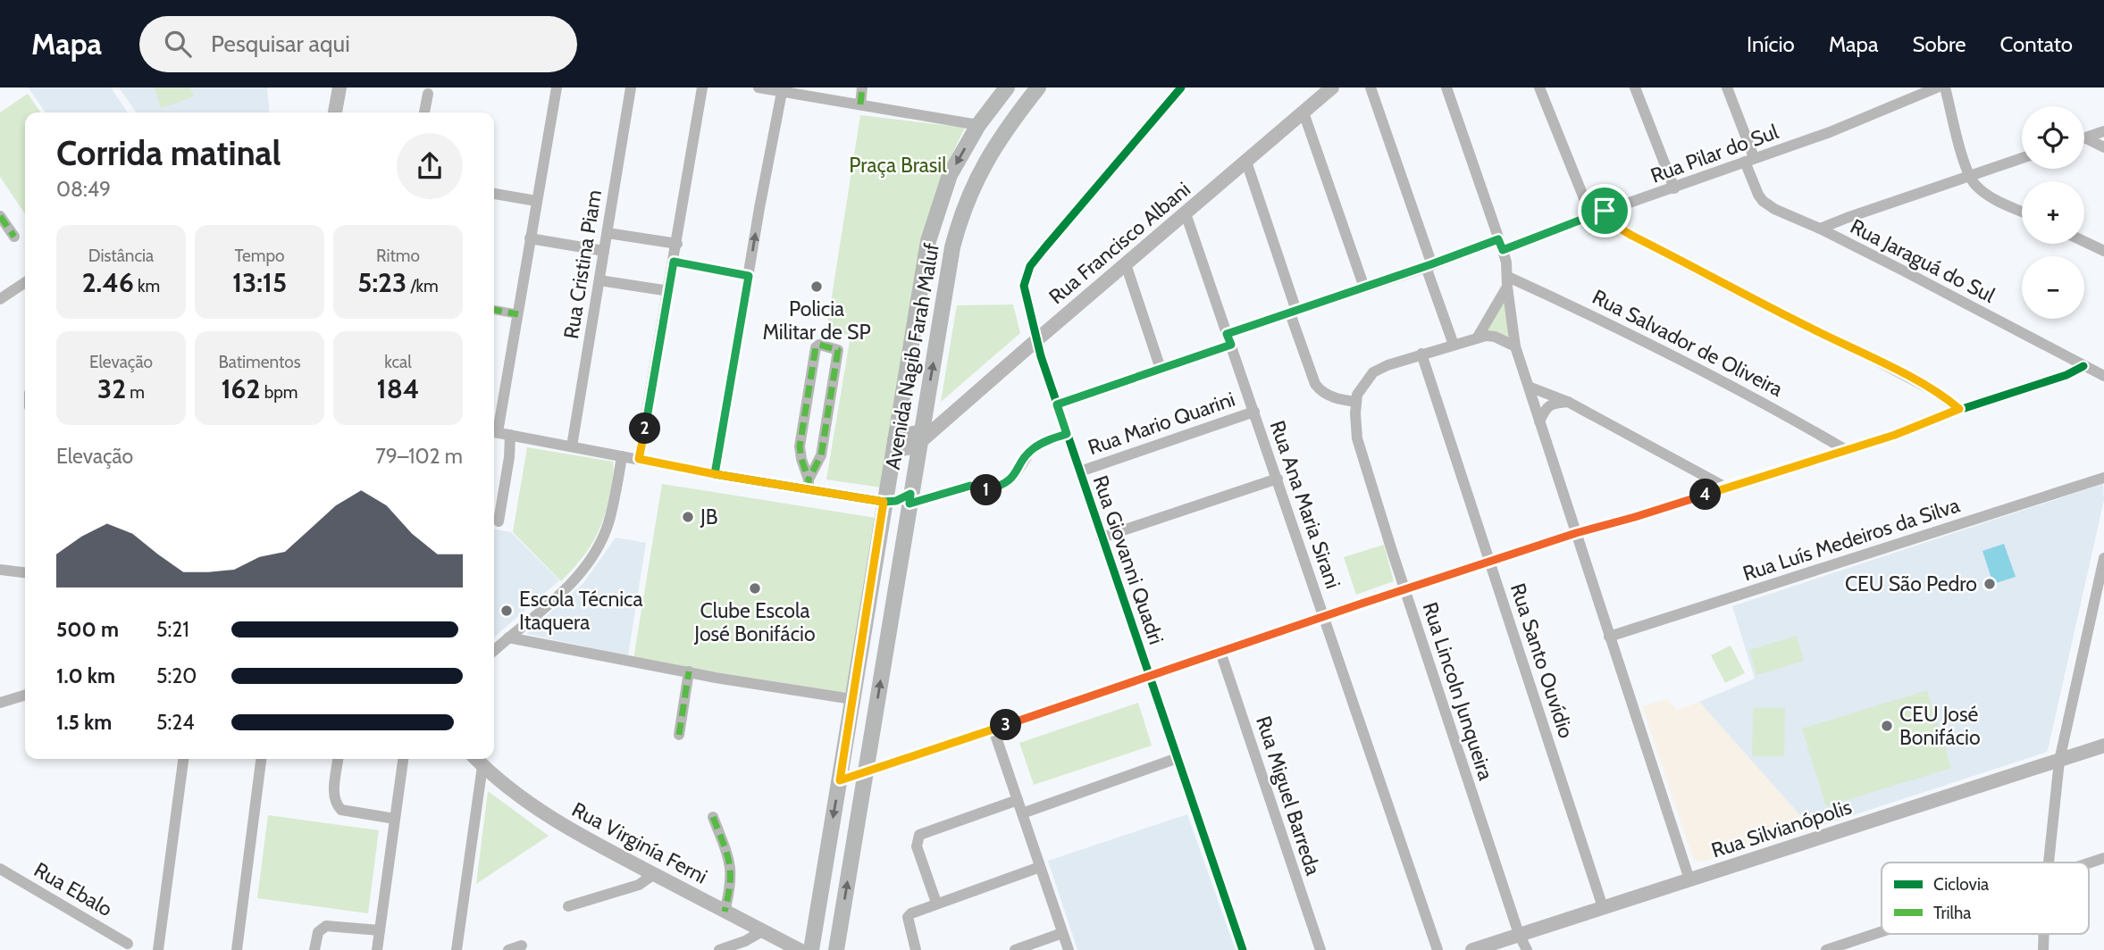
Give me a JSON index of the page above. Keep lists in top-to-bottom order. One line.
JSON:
{"streets":{"main road":["Avenida Nagib Farah Maluf"],"street":["Rua Pilar do Sul","Rua Francisco Albani","Rua Jaraguá do Sul","Rua Cristina Piam","Rua Salvador de Oliveira","Rua Mario Quarini","Rua Ana Maria Sirani","Rua Luís Medeiros da Silva","Rua Giovanni Quadri","Rua Santo Ouvídio","Rua Lincoln Junqueira","Rua Miguel Barreda","Rua Silvianópolis","Rua Virginía Ferni","Rua Ebalo"]},"crossings":[["Rua Pilar do Sul","Rua Jaraguá do Sul"],["Rua Pilar do Sul","Rua Ana Maria Sirani"],["Rua Pilar do Sul","Rua Giovanni Quadri"],["Rua Francisco Albani","Avenida Nagib Farah Maluf"],["Rua Francisco Albani","Rua Ana Maria Sirani"],["Rua Francisco Albani","Rua Giovanni Quadri"],["Rua Mario Quarini","Rua Ana Maria Sirani"],["Rua Mario Quarini","Rua Giovanni Quadri"],["Rua Santo Ouvídio","Rua Lincoln Junqueira"],["Rua Santo Ouvídio","Rua Silvianópolis"],["Rua Lincoln Junqueira","Rua Silvianópolis"]],"parks":["Praça Brasil"],"places":["Policia Militar de SP","JB","CEU São Pedro","Clube Escola José Bonifácio","Escola Técnica Itaquera","CEU José Bonifácio"],"legend":["Ciclovia","Trilha"],"page":{"header":"Mapa","search":"Pesquisar aqui","nav":["Início","Mapa","Sobre","Contato"],"map_buttons":["+","−"],"heading":["Corrida matinal","08:49"],"stats":[["Distância","2.46 km"],["Tempo","13:15"],["Ritmo","5:23 /km"],["Elevação","32 m"],["Batimentos","162 bpm"],["kcal","184"]],"pins":["2","1","4","3"],"chart":["Elevação","79–102 m"],"list":[{"name":"500 m","note":"5:21"},{"name":"1.0 km","note":"5:20"},{"name":"1.5 km","note":"5:24"}]}}
